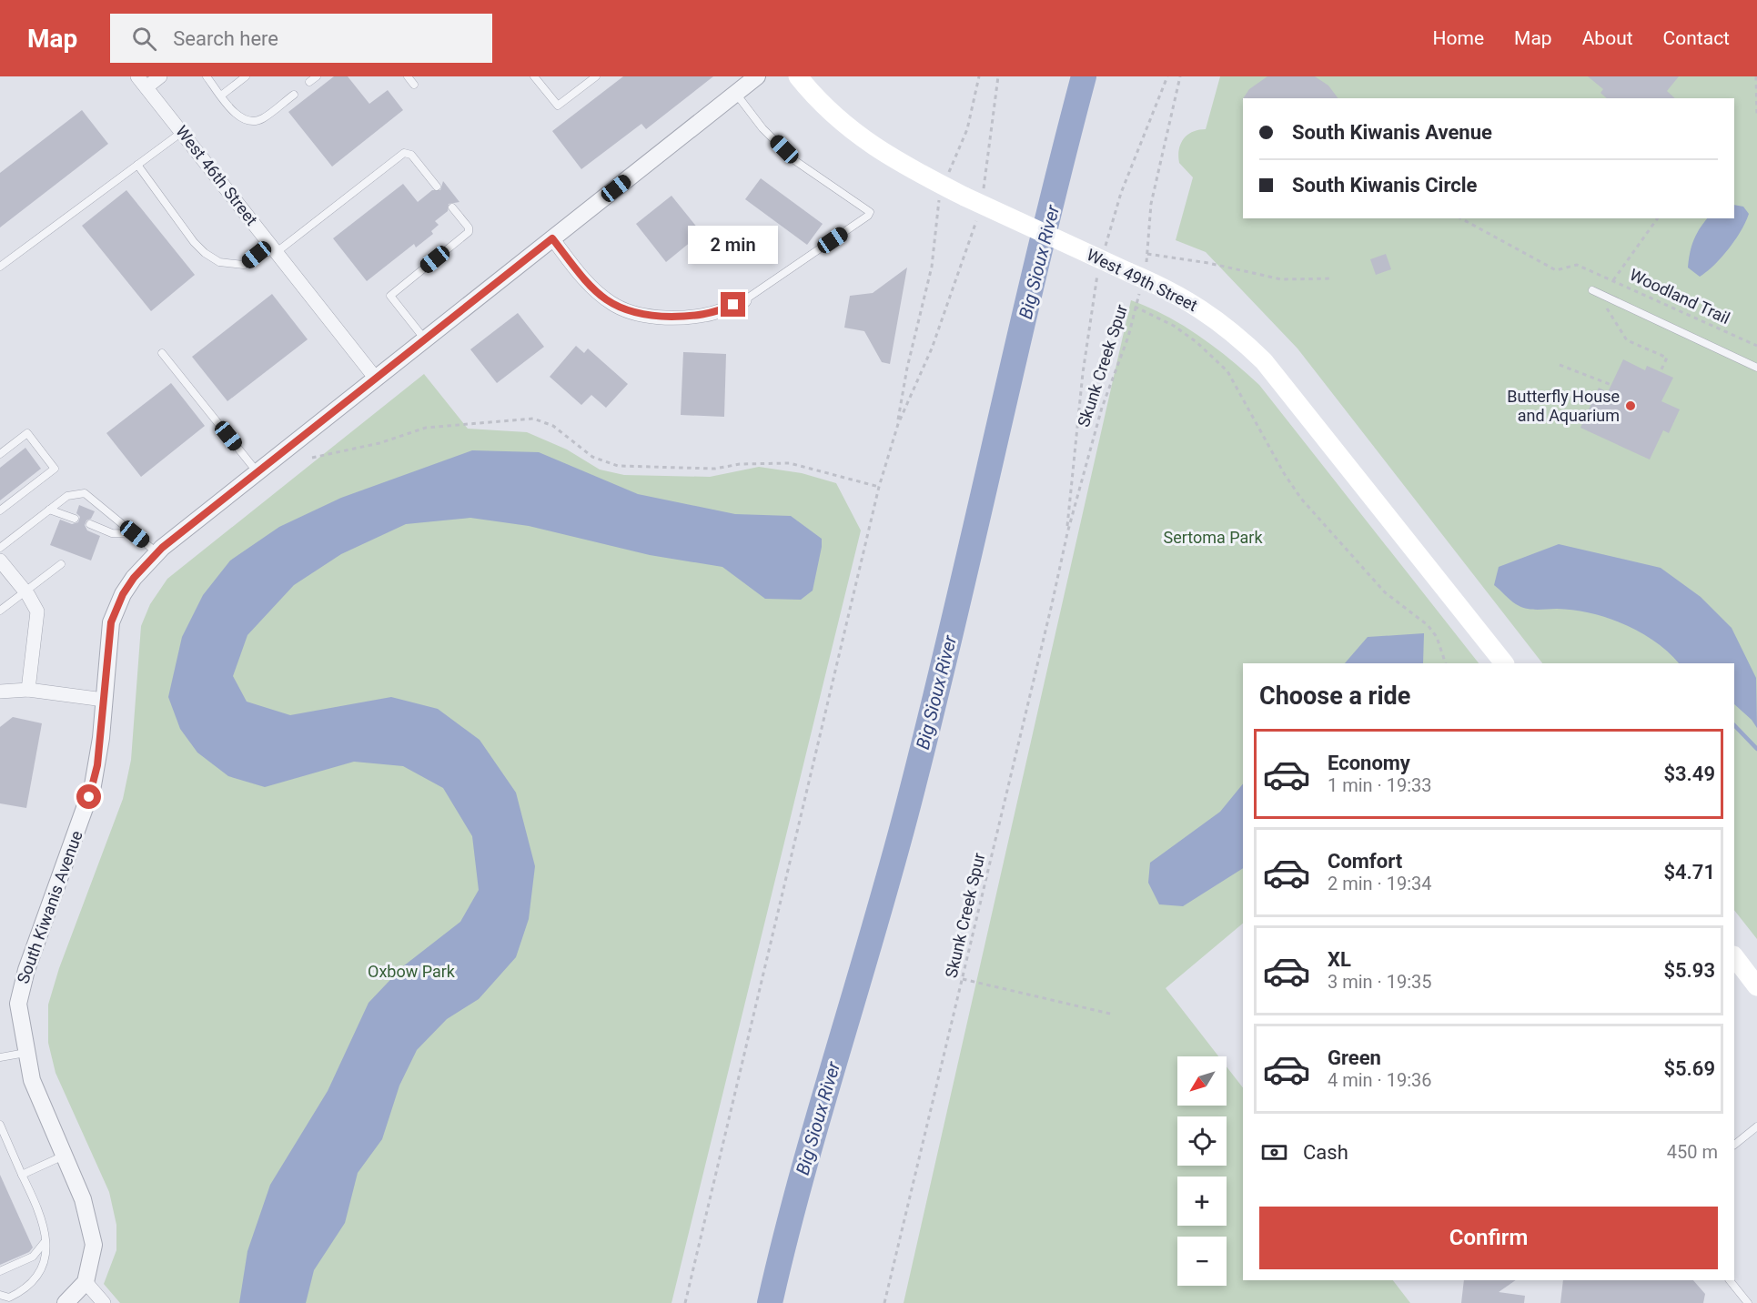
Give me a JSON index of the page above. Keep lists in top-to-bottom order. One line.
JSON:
{"streets":{"main road":["West 49th Street"],"street":["West 46th Street","South Kiwanis Avenue"],"path":["Woodland Trail","Skunk Creek Spur"]},"crossings":[["West 46th Street","South Kiwanis Avenue"],["West 49th Street","Skunk Creek Spur"]],"water":["Big Sioux River"],"parks":["Sertoma Park","Oxbow Park"],"places":["Butterfly House and Aquarium"],"north":"bottom left","page":{"header":"Map","search":"Search here","nav":["Home","Map","About","Contact"],"banner":["South Kiwanis Avenue","South Kiwanis Circle"],"bubble":"2 min","heading":"Choose a ride","list":[{"name":"Economy","note":"1 min · 19:33","value":"$3.49"},{"name":"Comfort","note":"2 min · 19:34","value":"$4.71"},{"name":"XL","note":"3 min · 19:35","value":"$5.93"},{"name":"Green","note":"4 min · 19:36","value":"$5.69"}],"map_buttons":["+","−"],"pay":["Cash","450 m"],"buttons":"Confirm"}}
